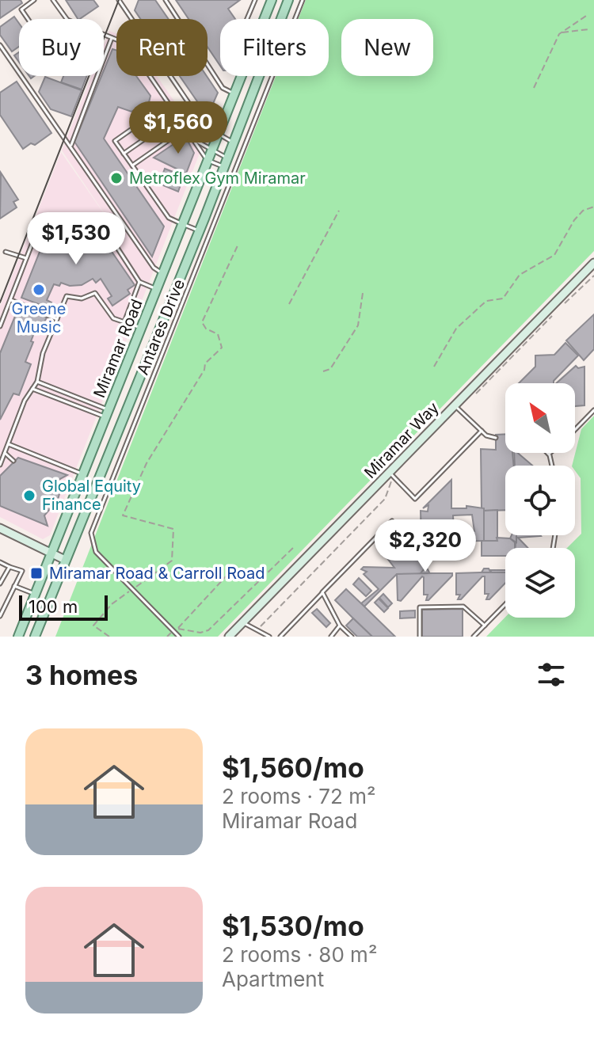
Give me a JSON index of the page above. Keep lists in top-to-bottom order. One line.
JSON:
{"streets":{"main road":["Miramar Road"],"street":["Miramar Way"],"lane":["Antares Drive"]},"places":{"other":["Metroflex Gym Miramar","Greene Music","Global Equity Finance"],"transit":["Miramar Road & Carroll Road"]},"scale_bar":"100 m","north":"top left","page":{"chip":["Buy","Rent","Filters","New"],"price":["$1,560","$1,530","$2,320"],"scale":"100 m","heading":"3 homes","list":[{"name":"$1,560/mo","note":"2 rooms · 72 m² · Miramar Road"},{"name":"$1,530/mo","note":"2 rooms · 80 m² · Apartment"}]}}
